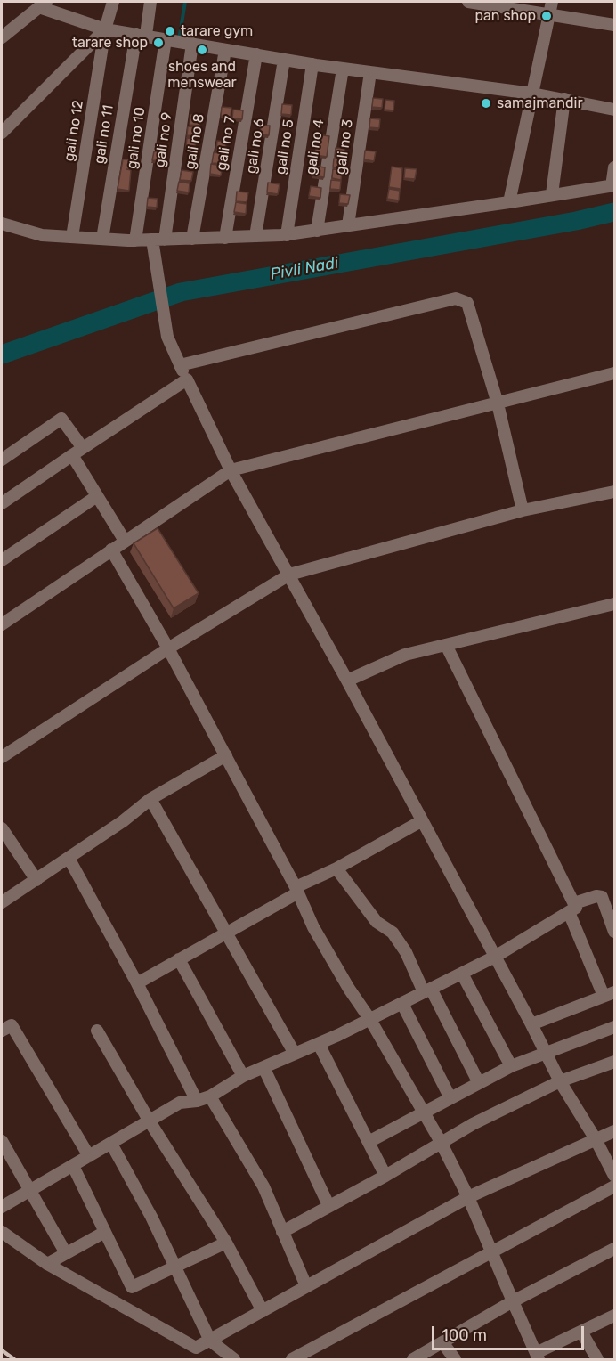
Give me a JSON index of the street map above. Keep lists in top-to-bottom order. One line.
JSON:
{"streets":{"street":["gali no 12","gali no 11","gali no 10","gali no 9","gali no 8","gali no 7","gali no 6","gali no 5","gali no 4","gali no 3"]},"water":["Pivli Nadi"],"places":["pan shop","tarare gym","tarare shop","shoes and menswear","samajmandir"],"scale_bar":"100 m"}
